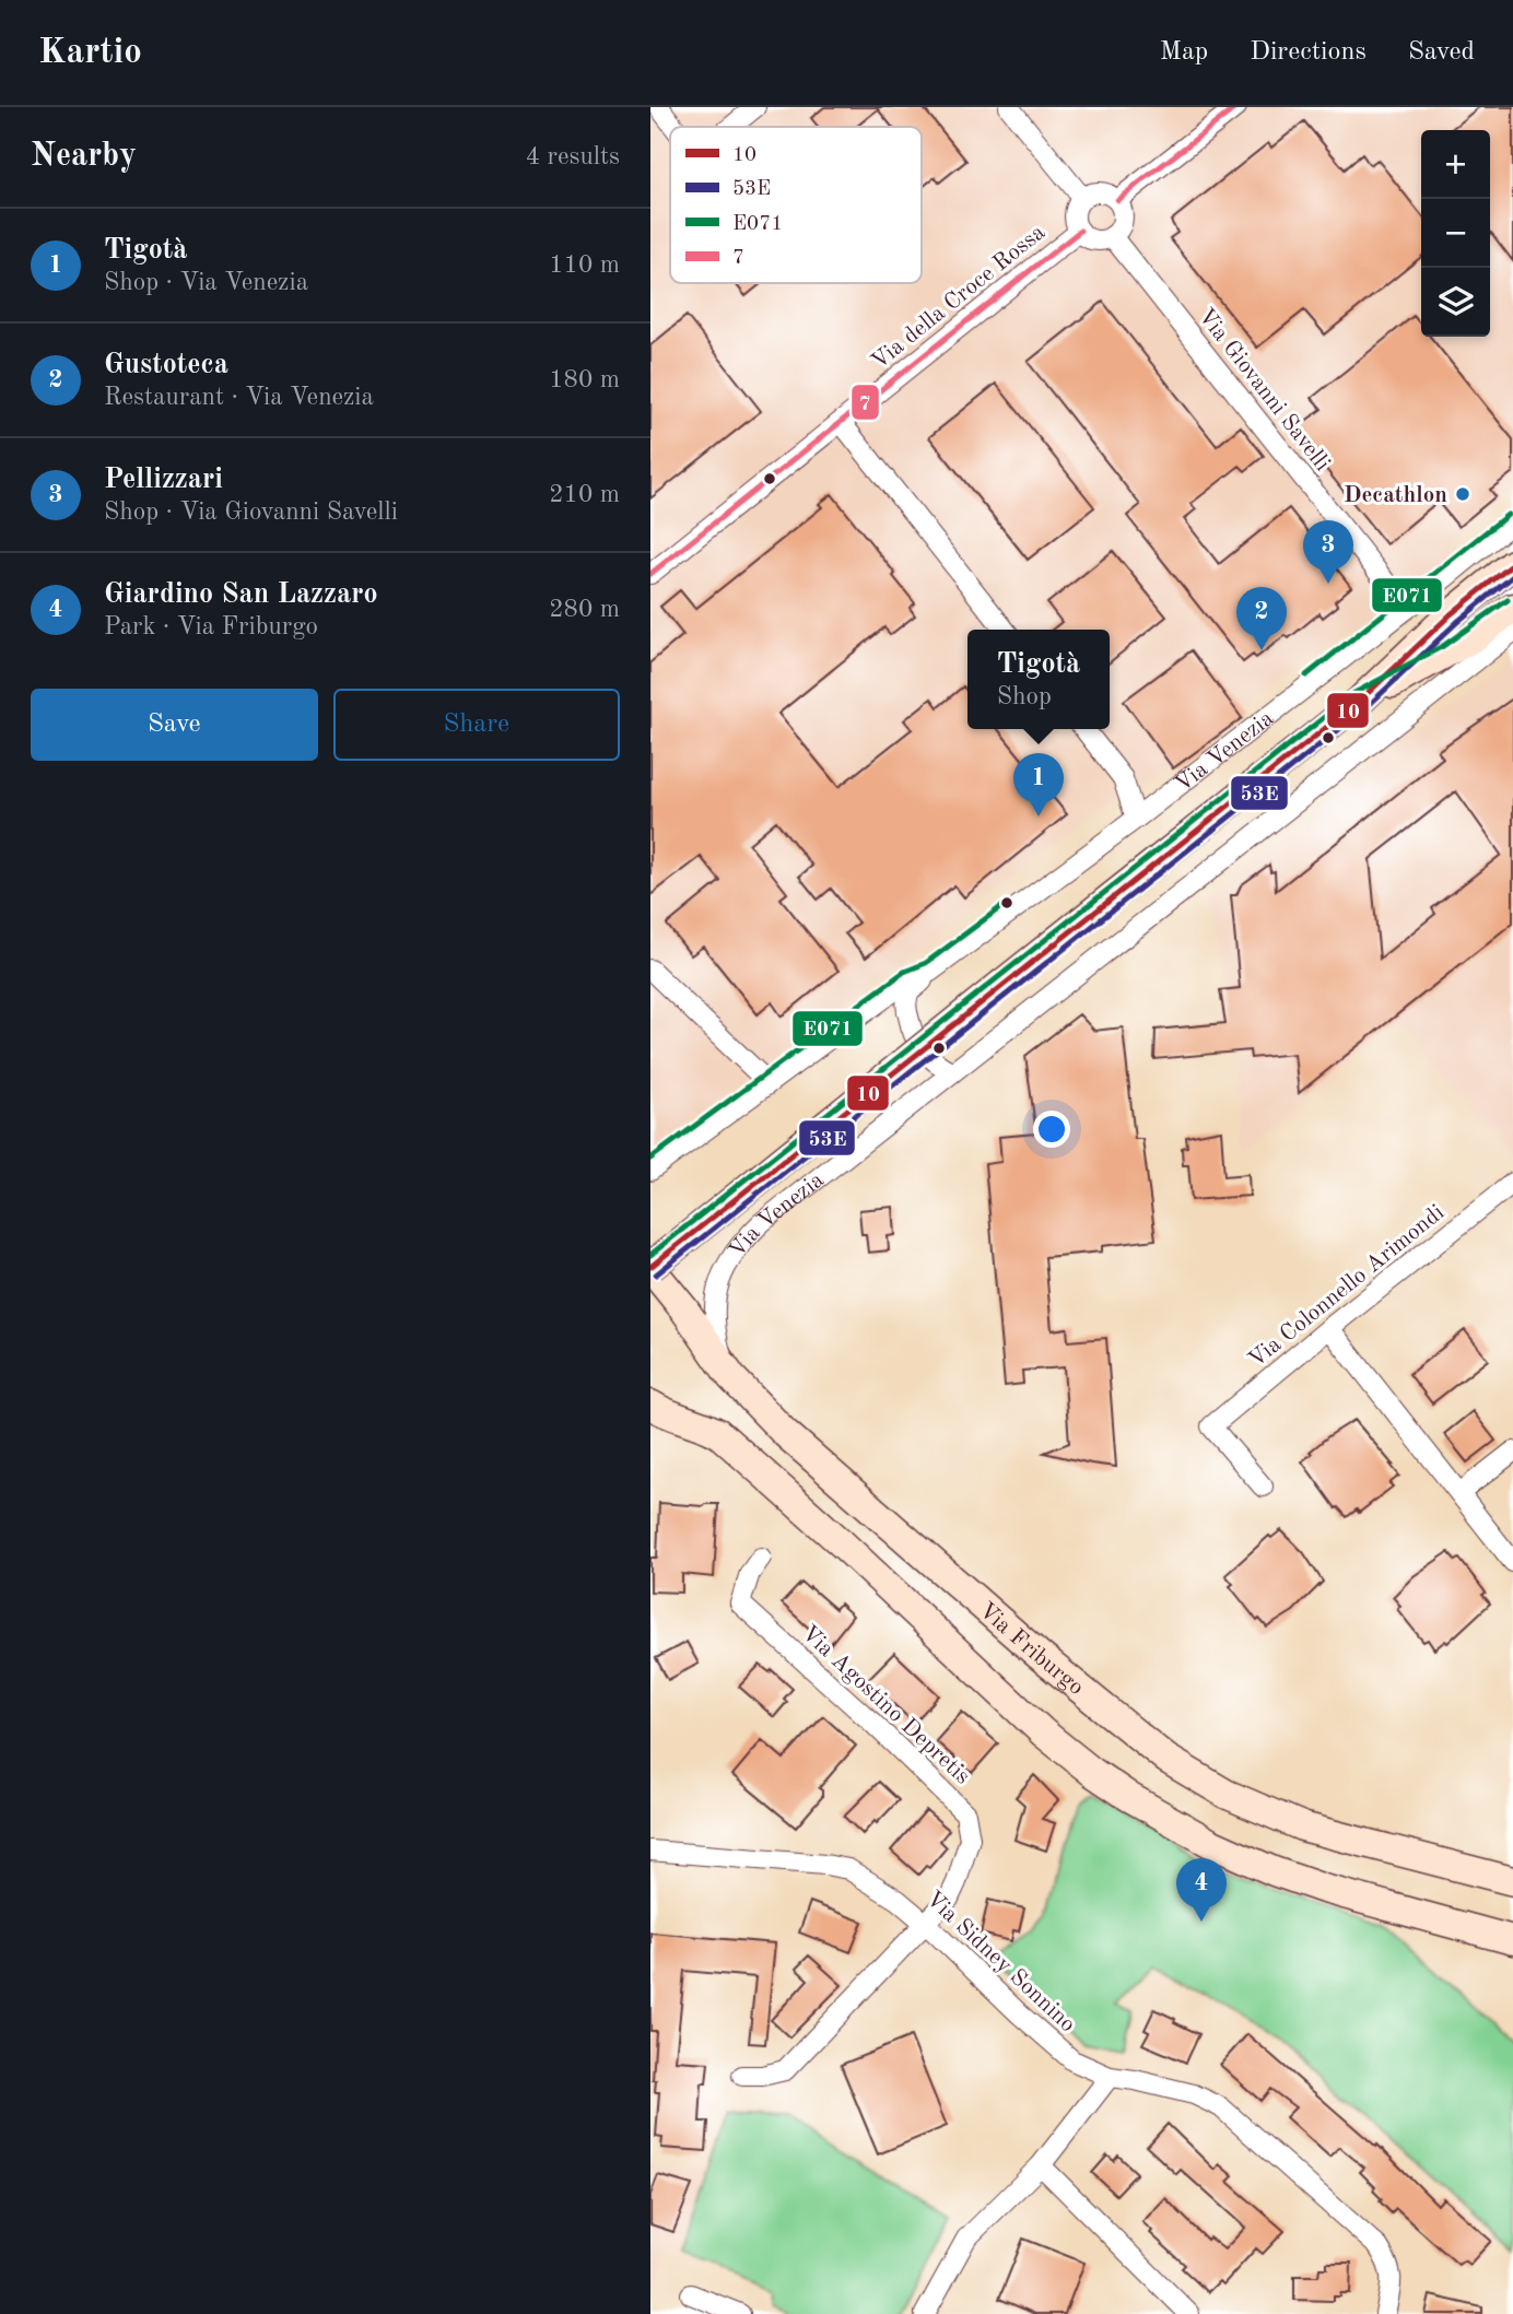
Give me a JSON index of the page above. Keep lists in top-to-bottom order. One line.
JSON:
{"streets":{"street":["Via della Croce Rossa","Via Giovanni Savelli","Via Venezia","Via Colonnello Arimondi","Via Friburgo","Via Agostino Depretis","Via Sidney Sonnino"]},"crossings":[["Via della Croce Rossa","Via Giovanni Savelli"],["Via Giovanni Savelli","Via Venezia"],["Via Venezia","Via Friburgo"],["Via Agostino Depretis","Via Sidney Sonnino"]],"places":["Decathlon"],"lines":["transit line 7","transit line E071","transit line 10","transit line 53E"],"legend":["10","53E","E071","7"],"page":{"header":"Kartio","nav":["Map","Directions","Saved"],"heading":["Nearby","4 results"],"map_buttons":["+","−"],"list":[{"mark":"1","name":"Tigotà","note":"Shop · Via Venezia","value":"110 m"},{"mark":"2","name":"Gustoteca","note":"Restaurant · Via Venezia","value":"180 m"},{"mark":"3","name":"Pellizzari","note":"Shop · Via Giovanni Savelli","value":"210 m"},{"mark":"4","name":"Giardino San Lazzaro","note":"Park · Via Friburgo","value":"280 m"}],"pins":["3","2","1","4"],"popup":["Tigotà","Shop"],"buttons":["Save","Share"]}}
